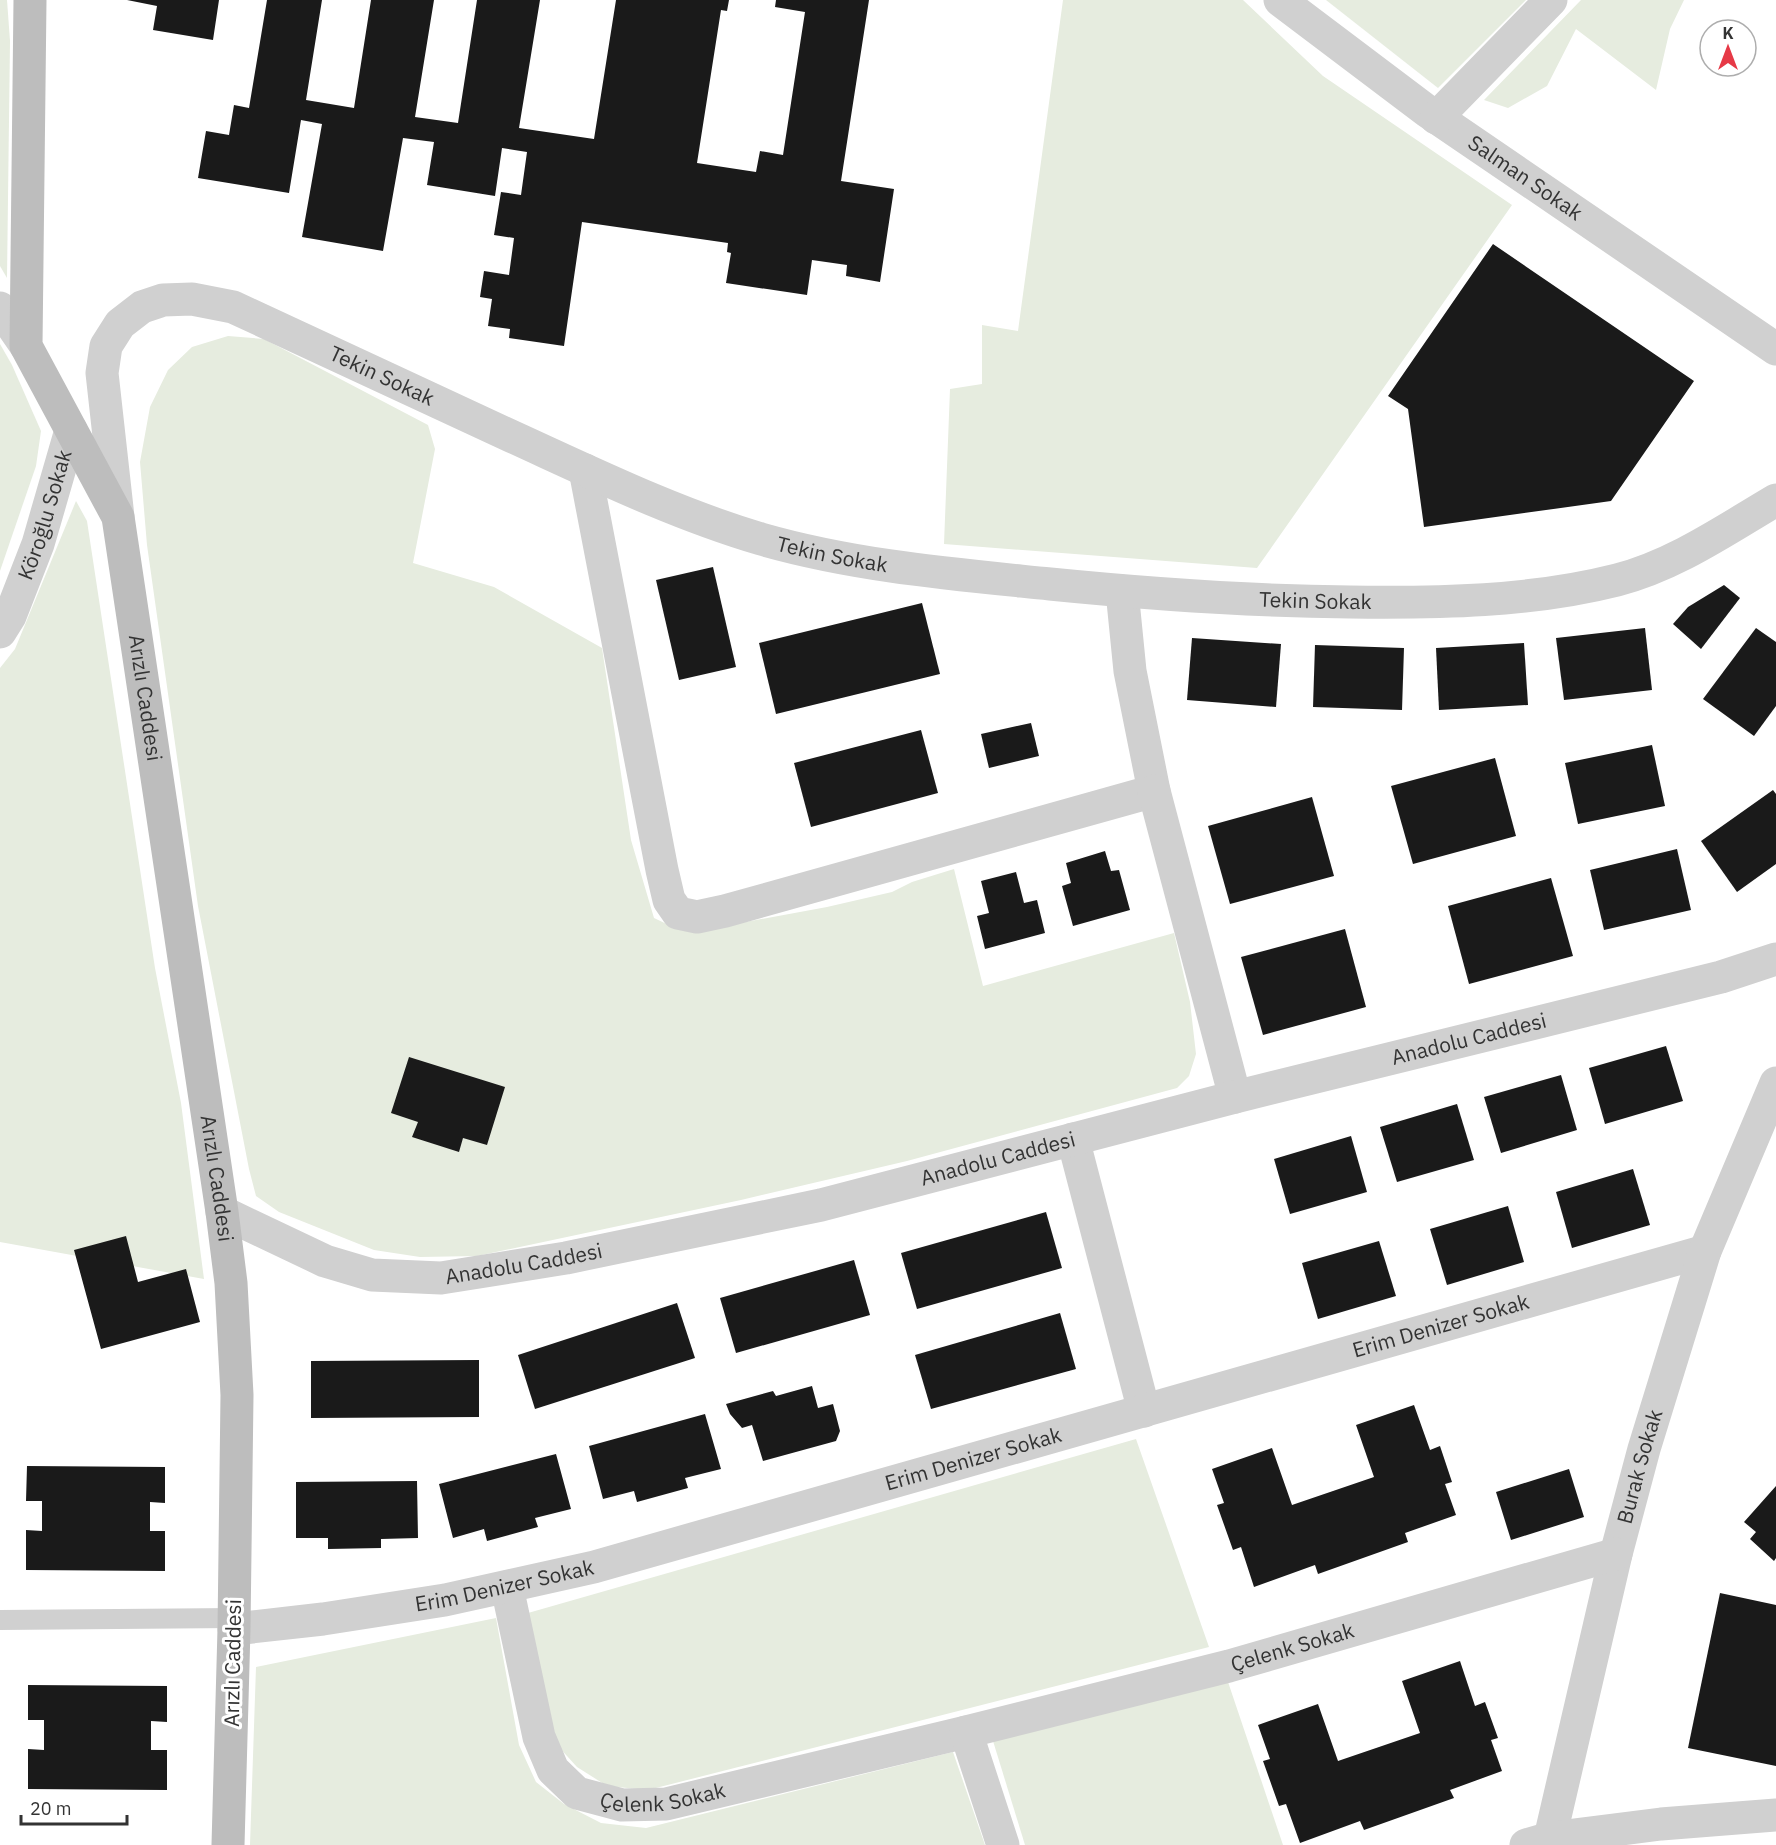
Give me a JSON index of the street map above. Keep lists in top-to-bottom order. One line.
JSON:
{"streets":{"street":["Salman Sokak","Tekin Sokak","Köroğlu Sokak","Arızlı Caddesi","Anadolu Caddesi","Erim Denizer Sokak","Burak Sokak","Çelenk Sokak"]},"crossings":[["Tekin Sokak","Arızlı Caddesi"],["Köroğlu Sokak","Arızlı Caddesi"],["Arızlı Caddesi","Anadolu Caddesi"],["Arızlı Caddesi","Erim Denizer Sokak"],["Erim Denizer Sokak","Burak Sokak"],["Erim Denizer Sokak","Çelenk Sokak"],["Burak Sokak","Çelenk Sokak"]],"scale_bar":"20 m","north":"top"}
